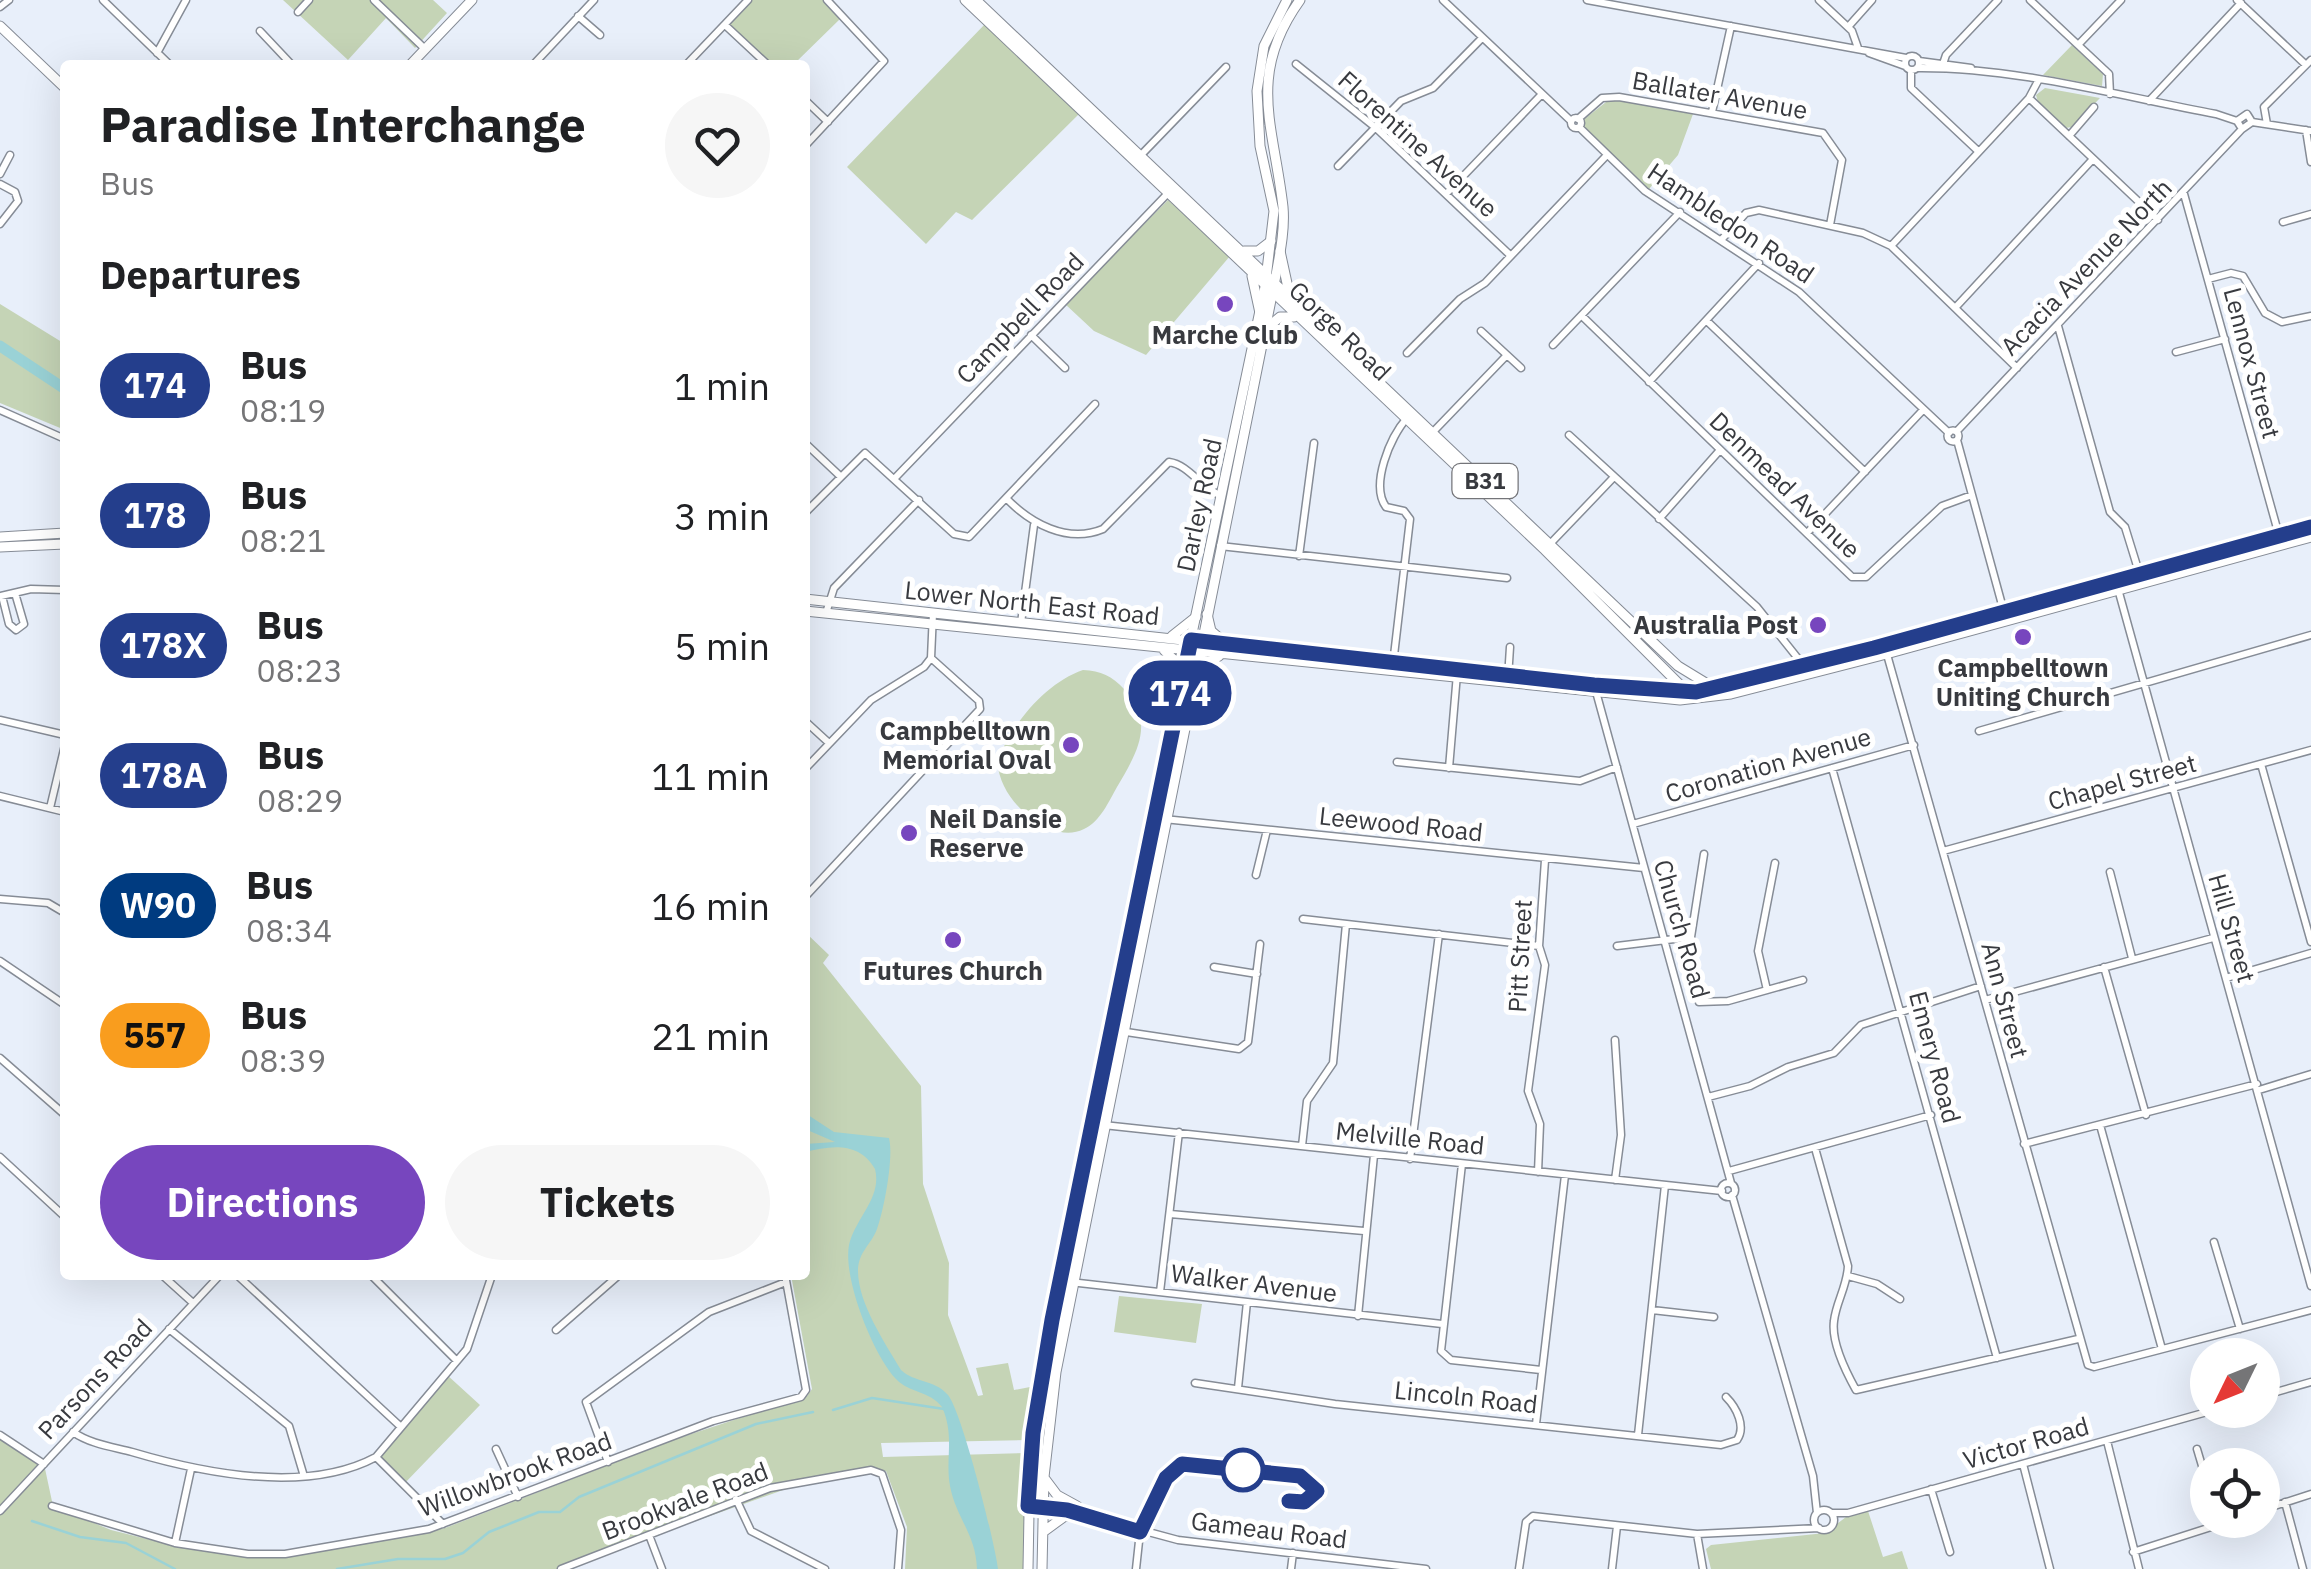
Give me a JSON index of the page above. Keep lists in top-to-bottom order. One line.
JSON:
{"streets":{"main road":["Gorge Road","B31","Darley Road","Lower North East Road"],"street":["Ballater Avenue","Florentine Avenue","Hambledon Road","Acacia Avenue North","Campbell Road","Lennox Street","Denmead Avenue","Coronation Avenue","Chapel Street","Leewood Road","Hill Street","Church Road","Pitt Street","Ann Street","Emery Road","Melville Road","Walker Avenue","Parsons Road","Lincoln Road","Victor Road","Willowbrook Road","Brookvale Road","Gameau Road"]},"crossings":[["Ballater Avenue","Hambledon Road"],["Hambledon Road","Acacia Avenue North"],["Acacia Avenue North","Lennox Street"],["Campbell Road","Gorge Road"],["Gorge Road","Darley Road"],["Gorge Road","Lower North East Road"],["Lennox Street","Lower North East Road"],["Darley Road","Lower North East Road"],["Darley Road","Leewood Road"],["Darley Road","Melville Road"],["Darley Road","Walker Avenue"],["Darley Road","Gameau Road"],["Lower North East Road","Hill Street"],["Lower North East Road","Church Road"],["Lower North East Road","Ann Street"],["Coronation Avenue","Church Road"],["Coronation Avenue","Ann Street"],["Coronation Avenue","Emery Road"],["Chapel Street","Hill Street"],["Chapel Street","Ann Street"],["Leewood Road","Church Road"],["Leewood Road","Pitt Street"],["Pitt Street","Melville Road"]],"places":["Marche Club","Australia Post","Campbelltown Uniting Church","Campbelltown Memorial Oval","Neil Dansie Reserve","Futures Church"],"lines":["bus line 174"],"north":"bottom left","page":{"on_map":"174","heading":[["Paradise Interchange","Bus"],"Departures"],"list":[{"mark":"174","name":"Bus","note":"08:19","value":"1 min"},{"mark":"178","name":"Bus","note":"08:21","value":"3 min"},{"mark":"178X","name":"Bus","note":"08:23","value":"5 min"},{"mark":"178A","name":"Bus","note":"08:29","value":"11 min"},{"mark":"W90","name":"Bus","note":"08:34","value":"16 min"},{"mark":"557","name":"Bus","note":"08:39","value":"21 min"}],"buttons":["Directions","Tickets"]}}
